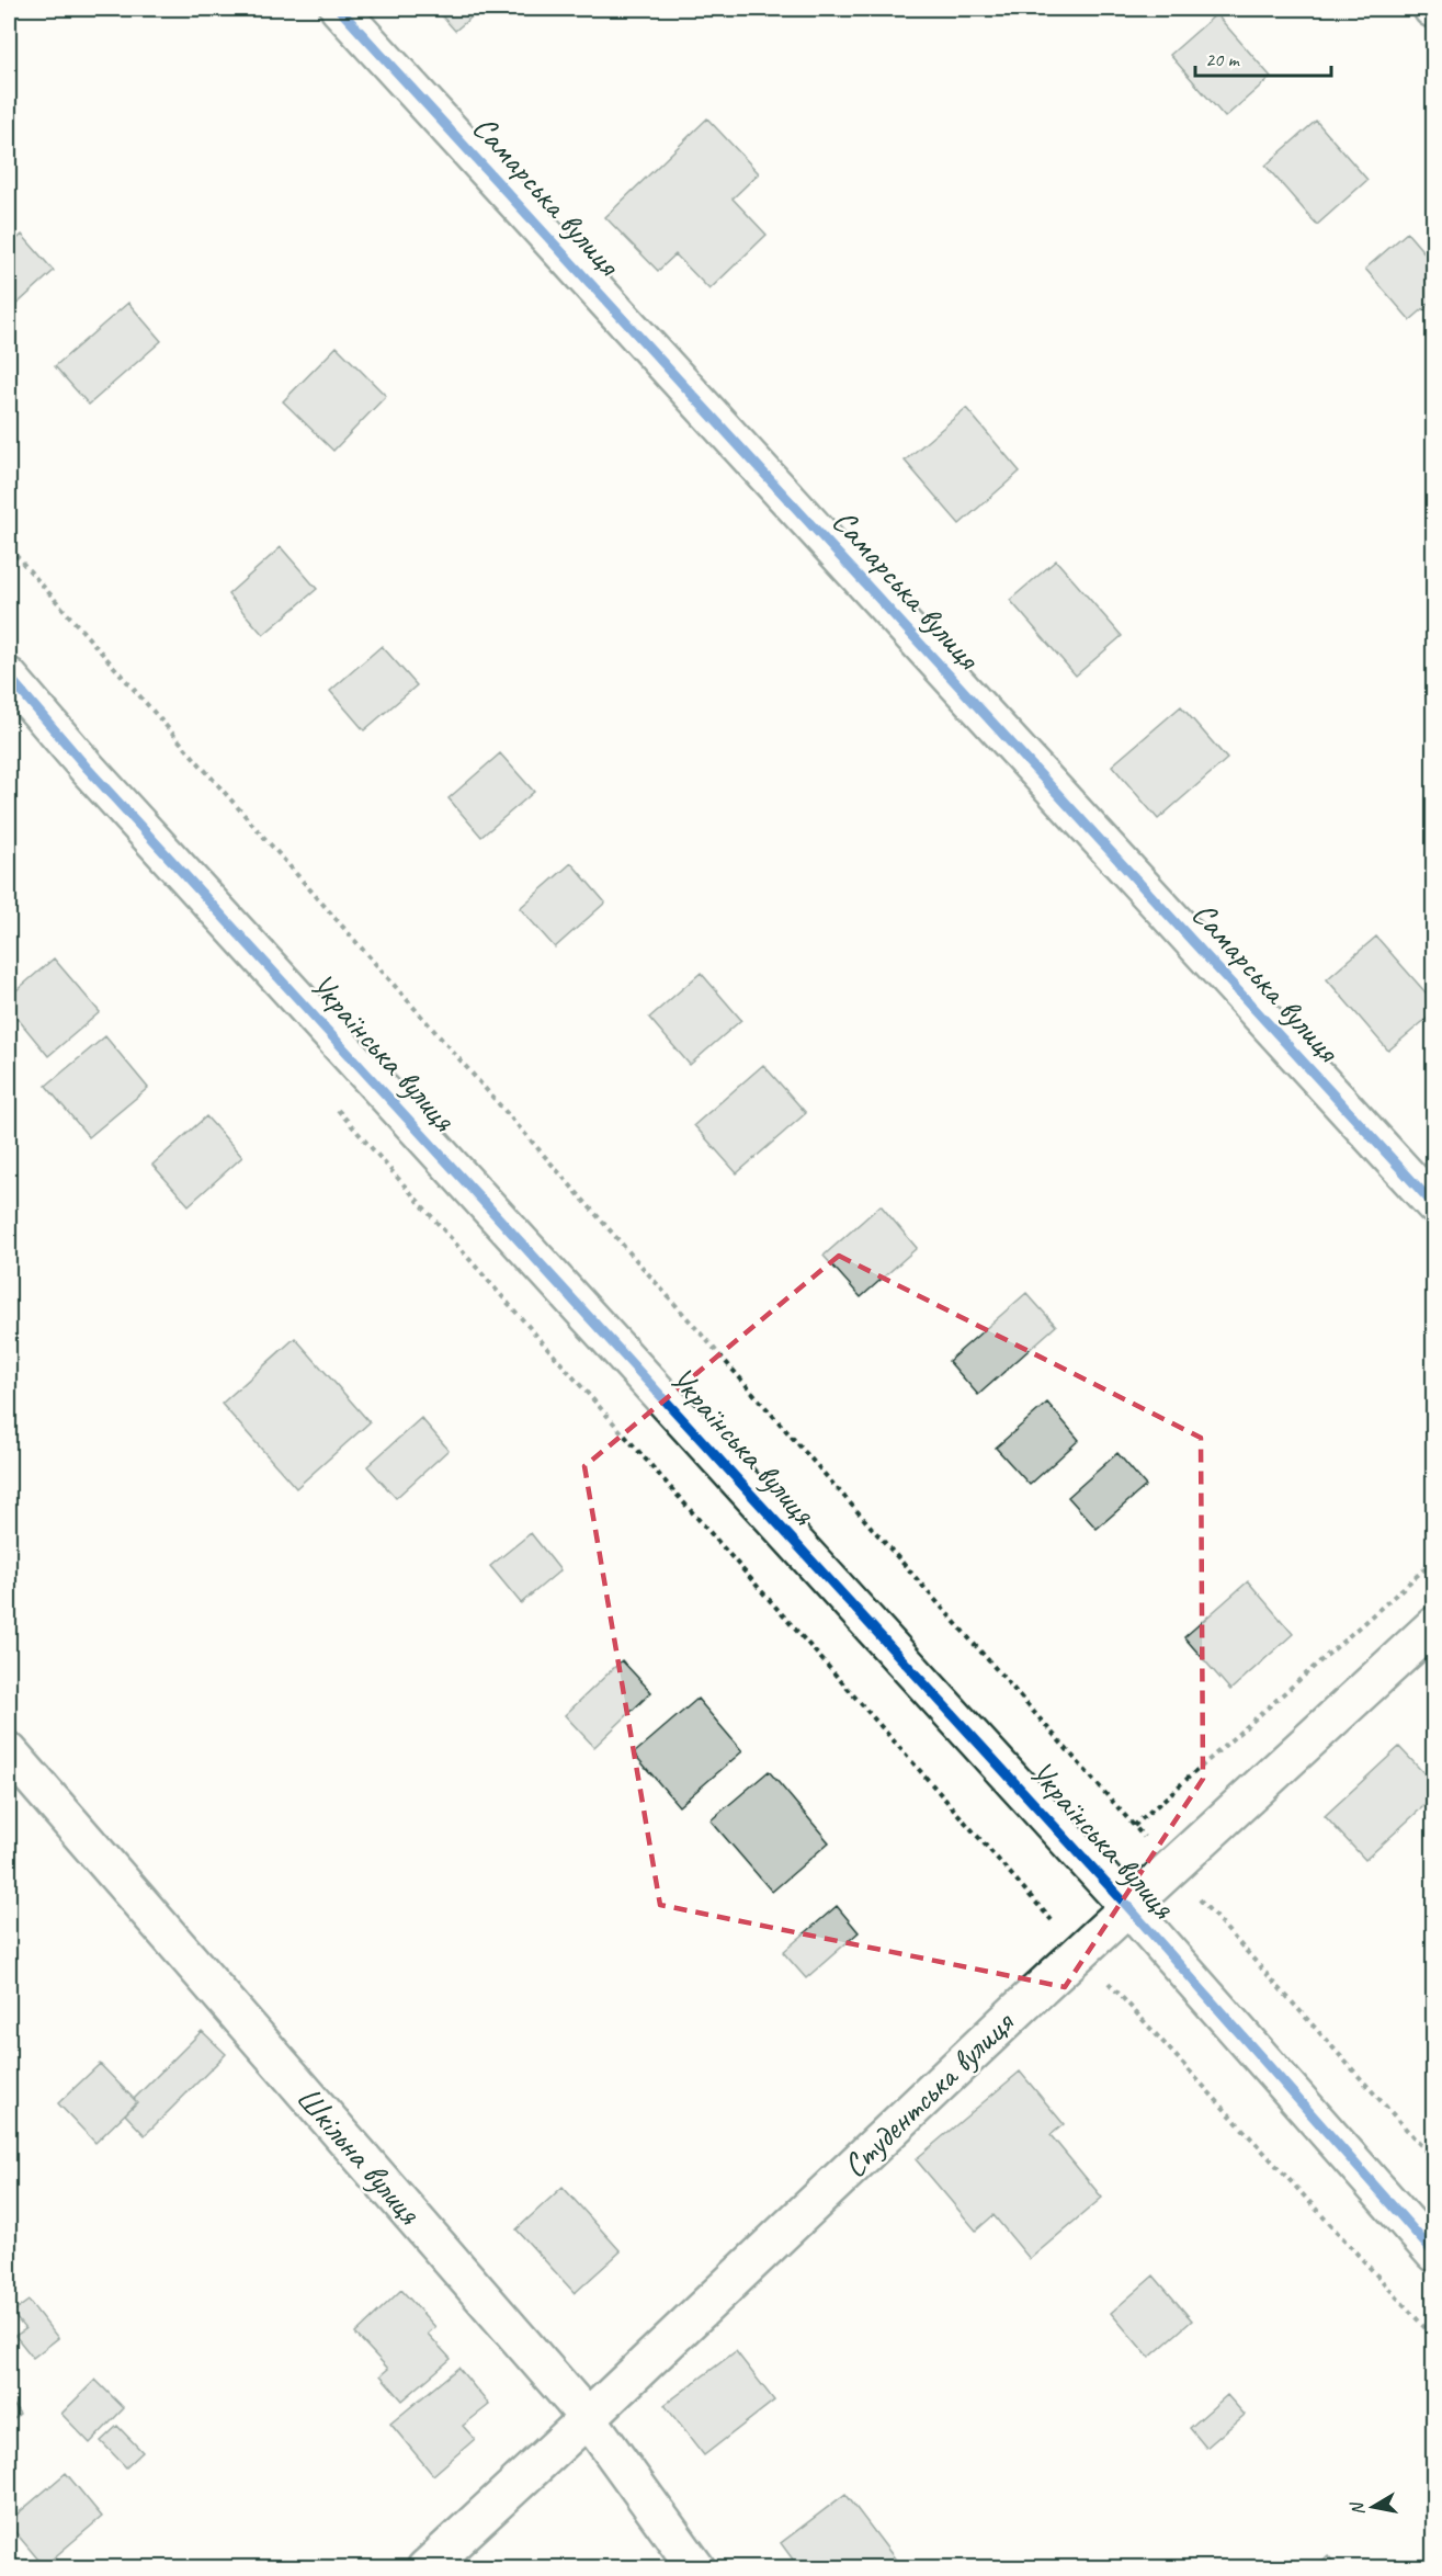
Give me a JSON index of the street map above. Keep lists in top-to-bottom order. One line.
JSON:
{"streets":{"street":["Самарська вулиця","Українська вулиця","Студентська вулиця","Шкільна вулиця"]},"crossings":[["Українська вулиця","Студентська вулиця"],["Студентська вулиця","Шкільна вулиця"]],"scale_bar":"20 m","north":"left"}
